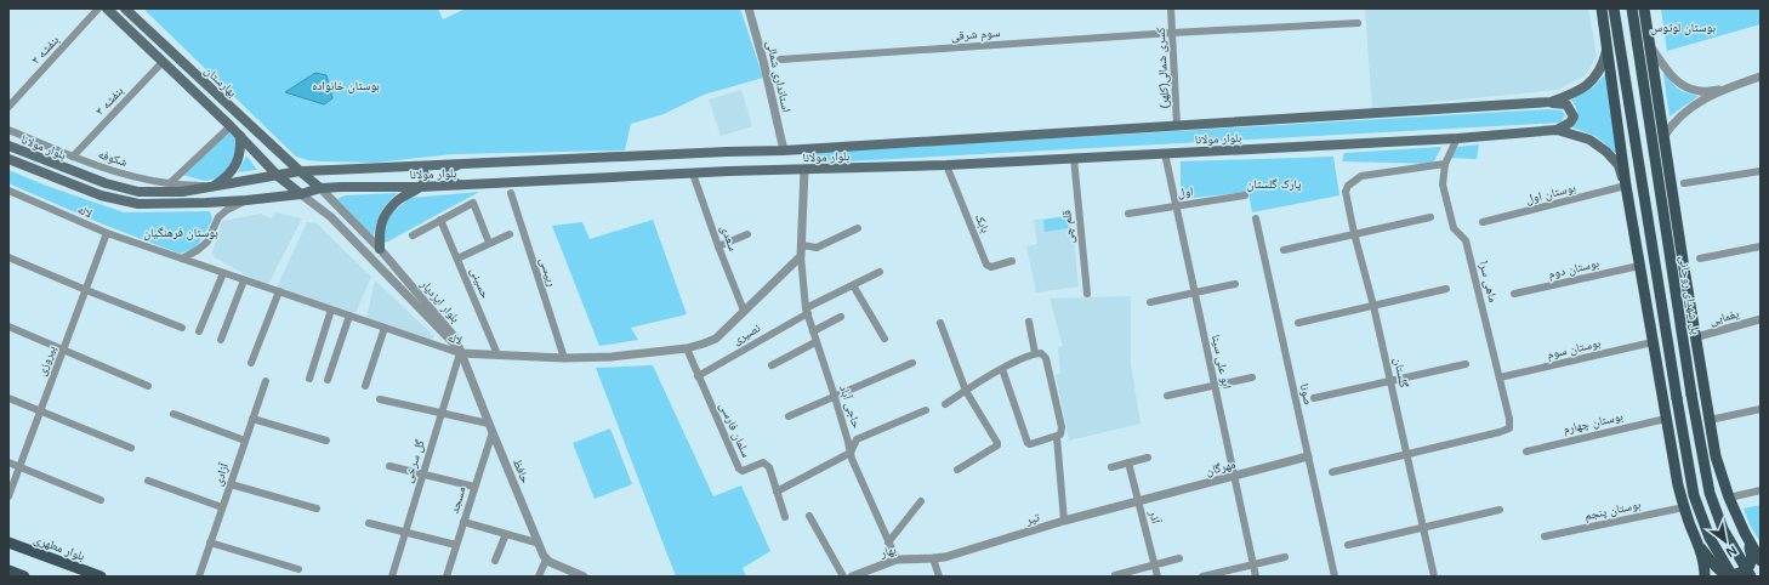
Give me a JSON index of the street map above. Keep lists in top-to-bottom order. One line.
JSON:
{"streets":{"main road":["بهارستان","بلوار مولانا","پل شهدای روحانی","بلوار مطهری"],"street":["سوم شرقی","بنفشه ۲","کسری شمالی(کلهر)","استانداری شمالی","بنفشه ۳","شکوفه","اول","بوستان اول","لاله","بابک","قلم چی","سعدی","بوستان دوم","رییسی","ماهی سرا","حسینی","بلوار ایزدیار","یغمایی","نصیری","بوستان سوم","پیروزی","ابو علی سینا","گلستان","صونا","حاجی آباد","بوستان چهارم","سلمان فارسی","گل سرخی","مهرگان","حافظ","آزادی","مسجد","بوستان پنجم","آذر","تیر","بهار"]},"crossings":[["سوم شرقی","کسری شمالی(کلهر)"],["کسری شمالی(کلهر)","بلوار مولانا"],["استانداری شمالی","بلوار مولانا"],["بهارستان","بنفشه ۳"],["بهارستان","بلوار مولانا"],["بهارستان","بلوار ایزدیار"],["بنفشه ۳","شکوفه"],["بلوار مولانا","شکوفه"],["بلوار مولانا","بوستان اول"],["بلوار مولانا","بابک"],["بلوار مولانا","قلم چی"],["بلوار مولانا","سعدی"],["بلوار مولانا","ماهی سرا"],["بلوار مولانا","بلوار ایزدیار"],["بلوار مولانا","ابو علی سینا"],["اول","ابو علی سینا"],["لاله","سعدی"],["لاله","رییسی"],["لاله","حسینی"],["لاله","بلوار ایزدیار"],["لاله","پیروزی"],["لاله","حاجی آباد"],["لاله","سلمان فارسی"],["لاله","گل سرخی"],["لاله","حافظ"],["ماهی سرا","بوستان سوم"],["ماهی سرا","گلستان"],["بلوار ایزدیار","گل سرخی"],["بلوار ایزدیار","حافظ"],["نصیری","حاجی آباد"],["نصیری","سلمان فارسی"],["ابو علی سینا","مهرگان"],["صونا","مهرگان"],["حاجی آباد","بهار"],["گل سرخی","حافظ"],["مهرگان","آذر"],["مهرگان","تیر"],["حافظ","مسجد"],["آذر","تیر"],["تیر","بهار"]],"parks":["بوستان لوتوس","بوستان خانواده","پارک گلستان","بوستان فرهنگیان"],"north":"bottom right"}
